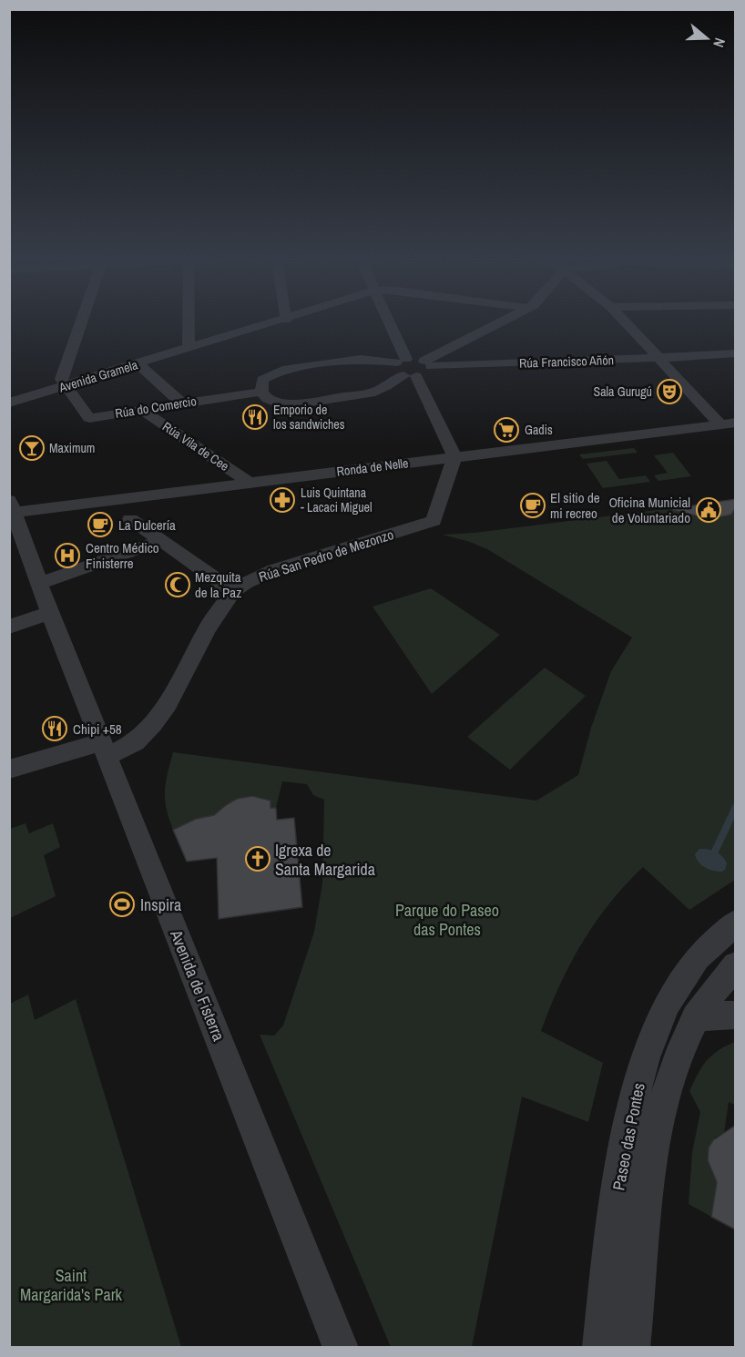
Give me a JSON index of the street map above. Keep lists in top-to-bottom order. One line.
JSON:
{"streets":{"street":["Rúa Francisco Añón","Avenida Gramela","Rúa do Comercio","Rúa Vila de Cee","Ronda de Nelle","Rúa San Pedro de Mezonzo","Avenida de Fisterra","Paseo das Pontes"]},"crossings":[["Rúa Francisco Añón","Rúa do Comercio"],["Avenida Gramela","Rúa do Comercio"],["Avenida Gramela","Rúa Vila de Cee"],["Rúa do Comercio","Rúa Vila de Cee"],["Rúa Vila de Cee","Ronda de Nelle"],["Ronda de Nelle","Rúa San Pedro de Mezonzo"],["Ronda de Nelle","Avenida de Fisterra"],["Rúa San Pedro de Mezonzo","Avenida de Fisterra"]],"parks":["Parque do Paseo das Pontes","Saint Margarida's Park"],"places":{"theatre":["Sala Gurugú"],"restaurant":["Emporio de los sandwiches","Chipi +58"],"supermarket":["Gadis"],"bar":["Maximum"],"pharmacy":["Luis Quintana - Lacaci Miguel"],"cafe":["El sitio de mi recreo","La Dulcería"],"public building":["Oficina Municial de Voluntariado"],"hospital":["Centro Médico Finisterre"],"mosque":["Mezquita de la Paz"],"church":["Igrexa de Santa Margarida"],"sports":["Inspira"]},"north":"right"}
